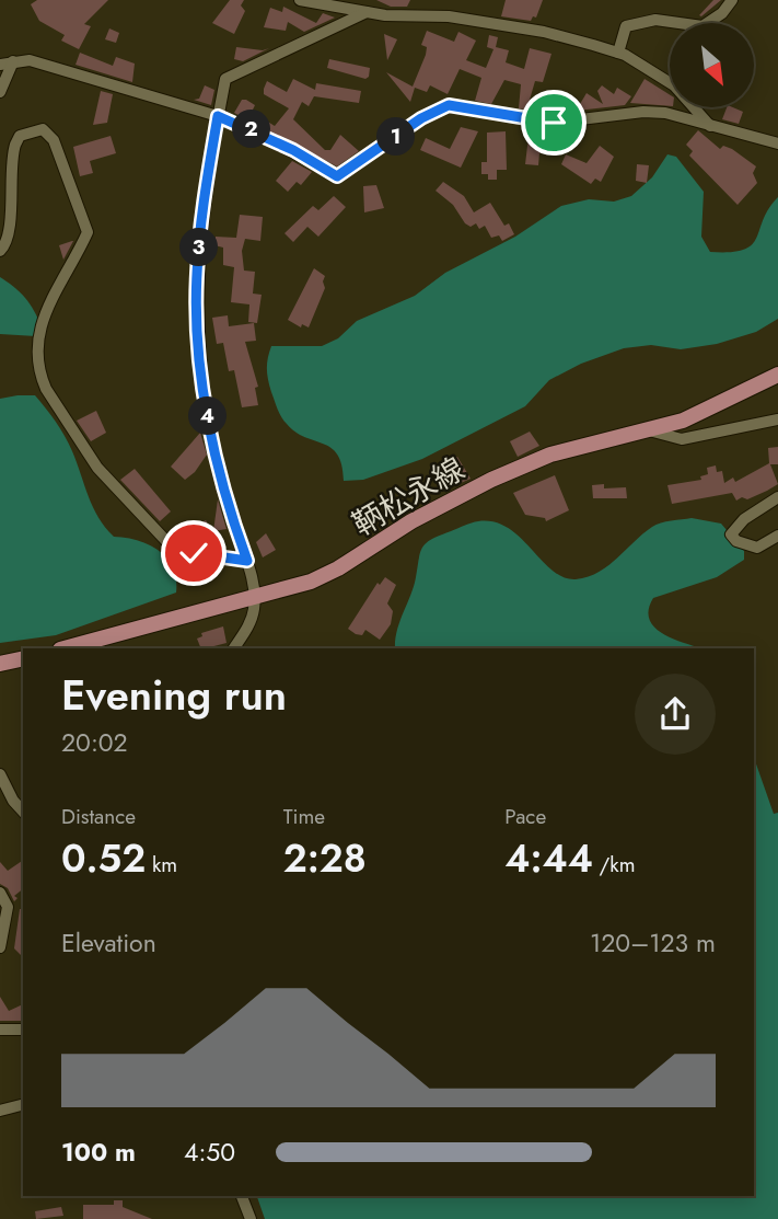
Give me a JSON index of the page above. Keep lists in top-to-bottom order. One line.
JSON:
{"streets":{"main road":["鞆松永線"]},"north":"bottom right","page":{"pins":["2","1","3","4"],"heading":["Evening run","20:02"],"stats":[["Distance","0.52 km"],["Time","2:28"],["Pace","4:44 /km"]],"chart":["Elevation","120–123 m"],"list":[{"name":"100 m","note":"4:50"}]}}
